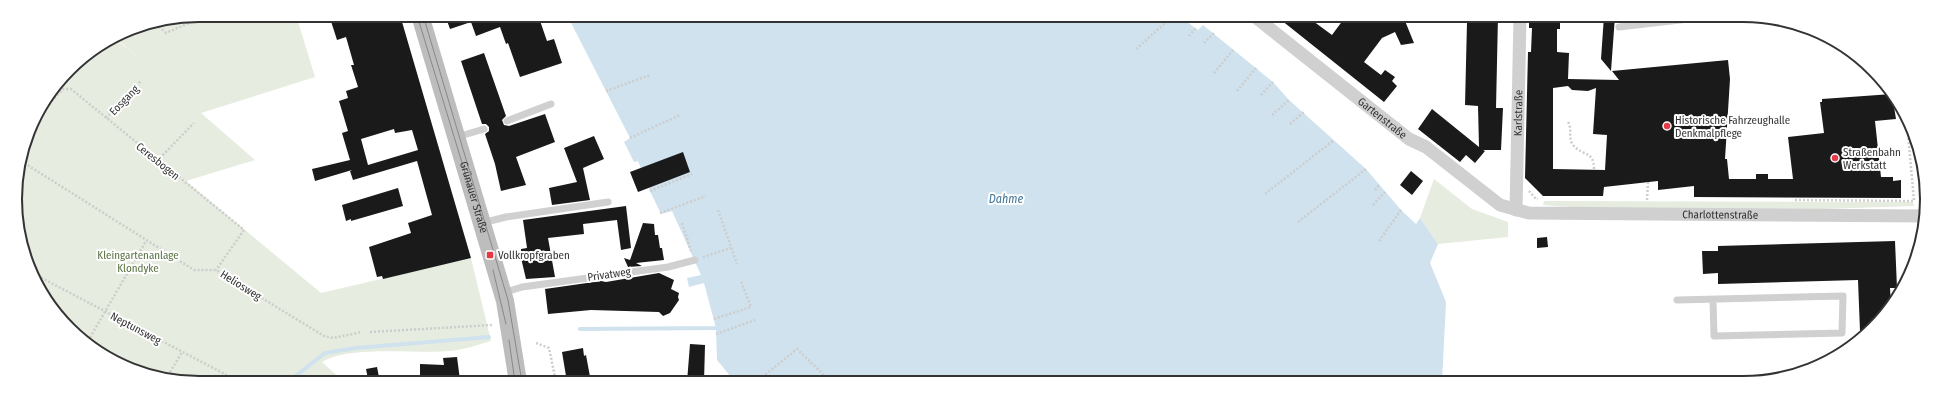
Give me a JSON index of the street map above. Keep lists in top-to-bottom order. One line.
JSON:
{"streets":{"main road":["Grünauer Straße"],"street":["Karlstraße","Gartenstraße","Charlottenstraße"],"lane":["Privatweg"],"path":["Eosgang","Ceresbogen","Heliosweg","Neptunsweg"]},"crossings":[["Eosgang","Ceresbogen"],["Karlstraße","Gartenstraße"],["Karlstraße","Charlottenstraße"],["Gartenstraße","Charlottenstraße"],["Ceresbogen","Heliosweg"],["Grünauer Straße","Privatweg"]],"water":["Dahme"],"parks":["Kleingartenanlage Klondyke"],"places":{"other":["Historische Fahrzeughalle Denkmalpflege","Straßenbahn Werkstatt"],"transit":["Vollkropfgraben"]}}
